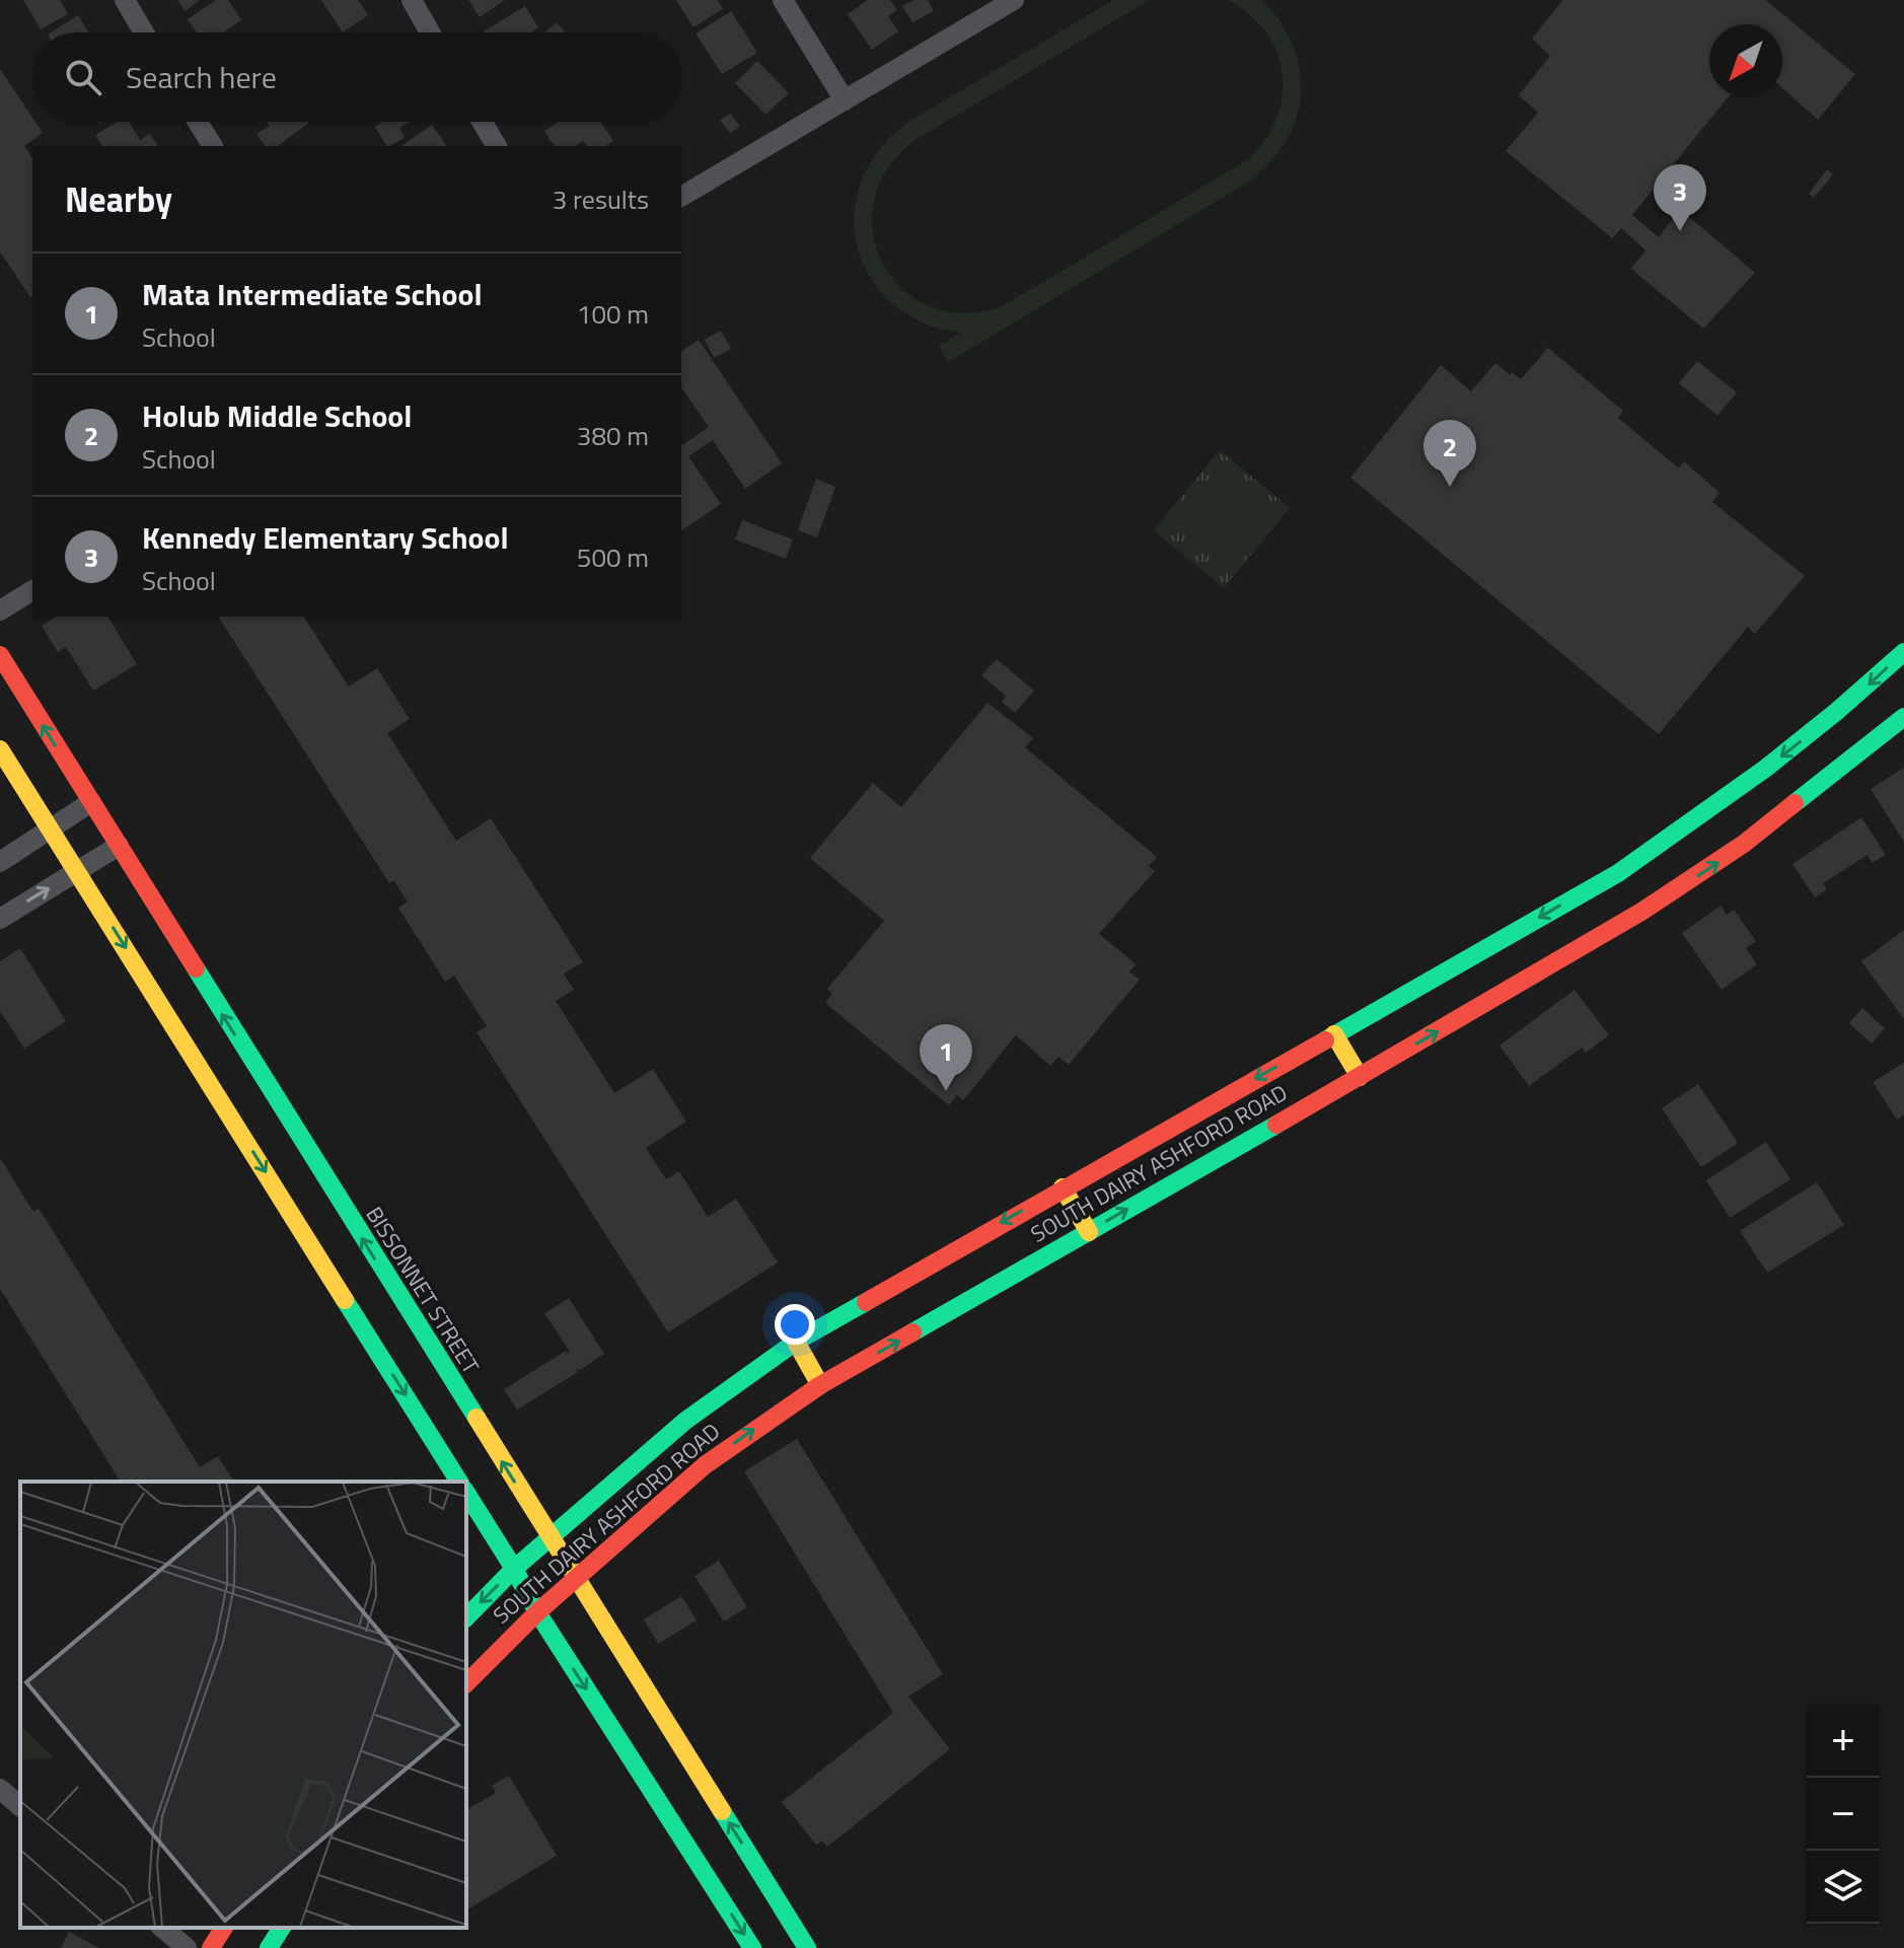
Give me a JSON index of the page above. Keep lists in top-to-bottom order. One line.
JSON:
{"streets":{"main road":["SOUTH DAIRY ASHFORD ROAD","BISSONNET STREET"]},"crossings":[["SOUTH DAIRY ASHFORD ROAD","BISSONNET STREET"]],"north":"bottom left","page":{"search":"Search here","heading":["Nearby","3 results"],"pins":["3","2","1"],"list":[{"mark":"1","name":"Mata Intermediate School","note":"School","value":"100 m"},{"mark":"2","name":"Holub Middle School","note":"School","value":"380 m"},{"mark":"3","name":"Kennedy Elementary School","note":"School","value":"500 m"}],"map_buttons":["+","−"]}}
